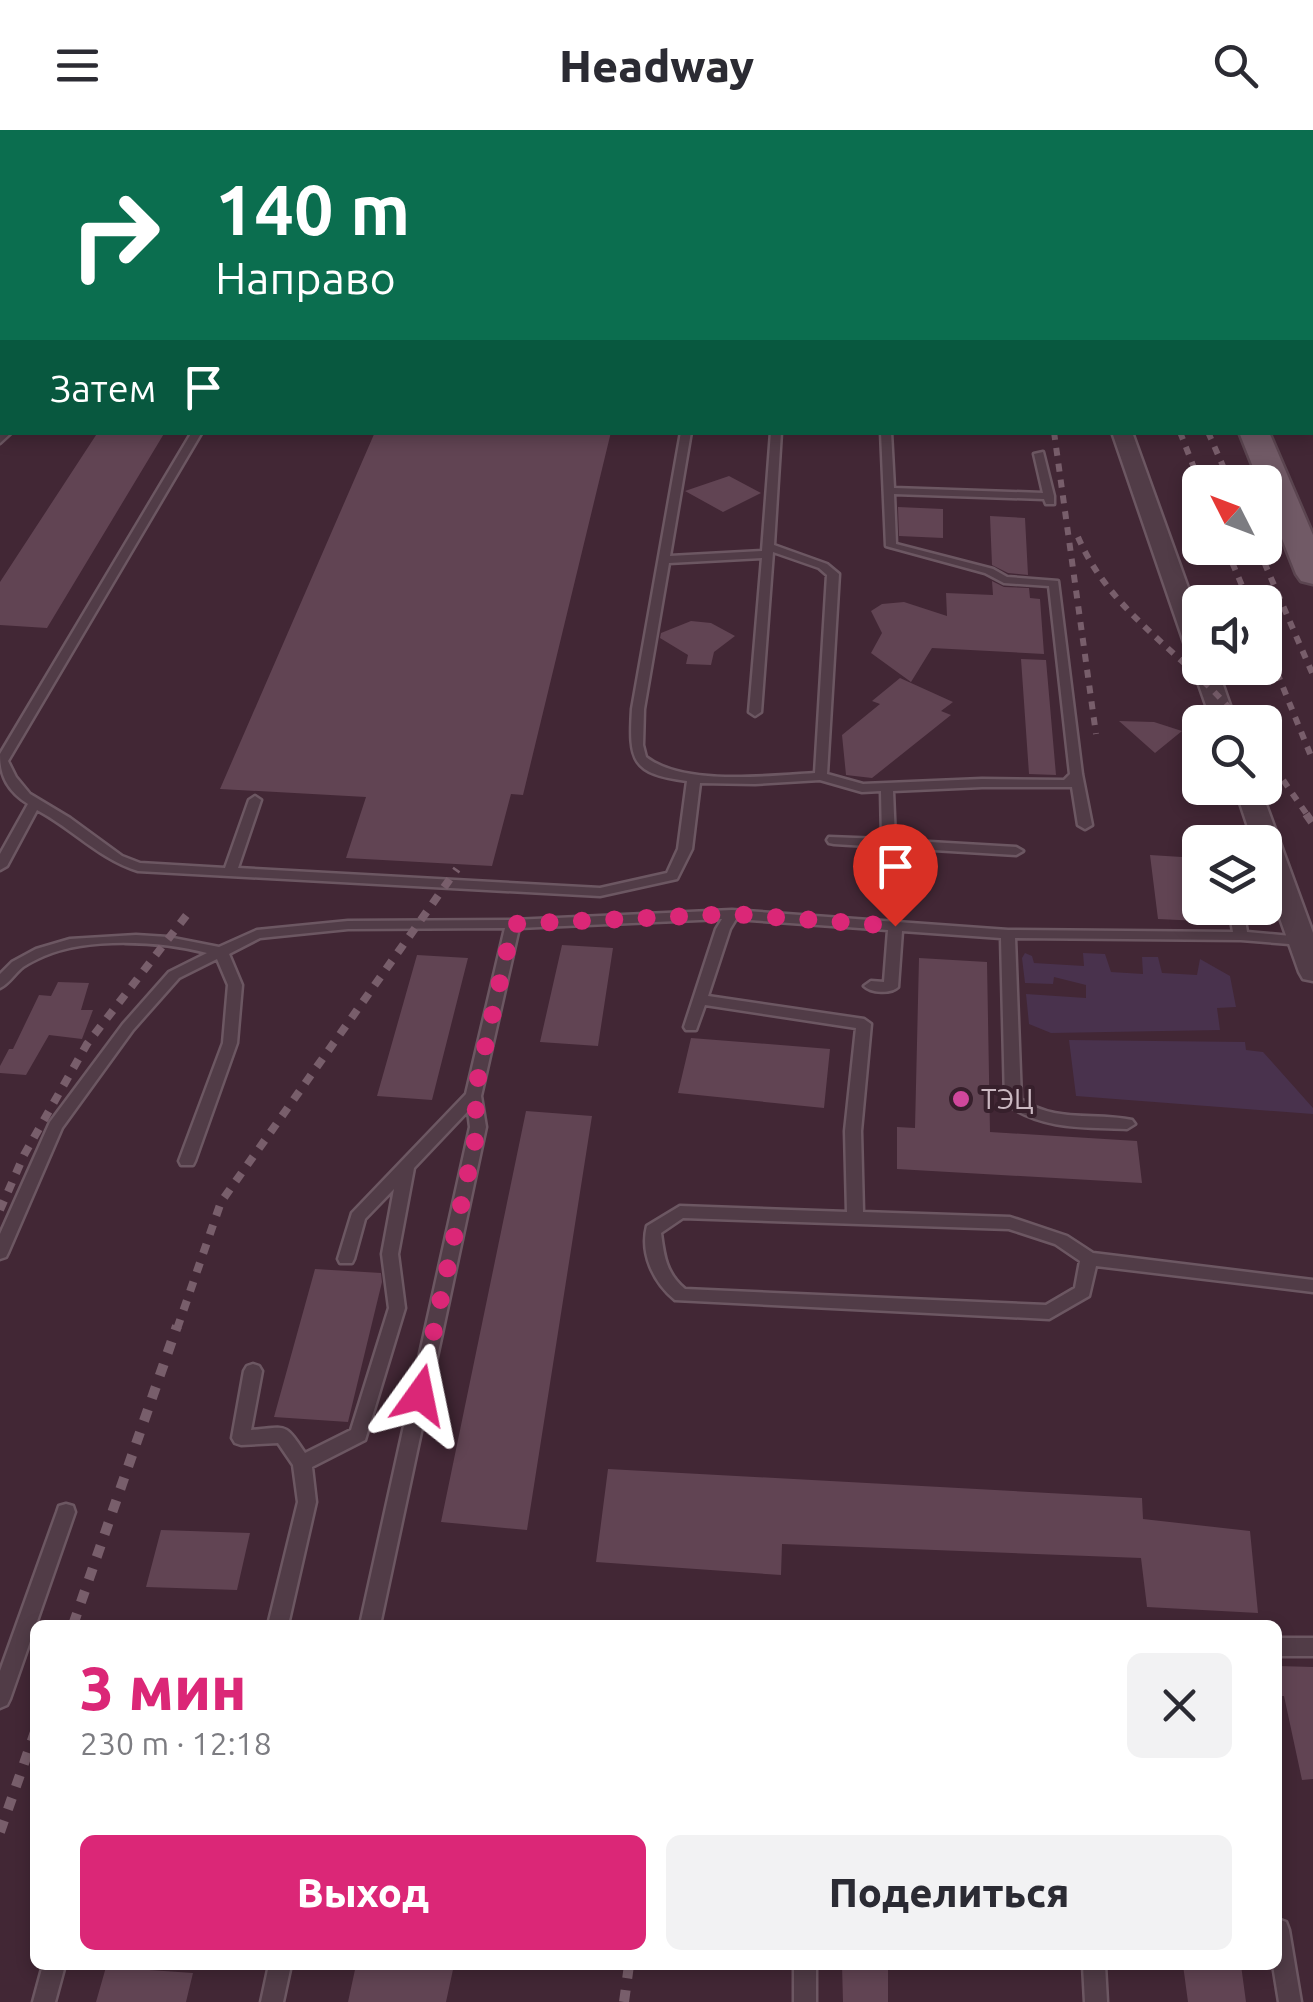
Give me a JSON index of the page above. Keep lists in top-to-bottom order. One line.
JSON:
{"places":["ТЭЦ"],"north":"top left","page":{"header":"Headway","turn":["140 m","Направо"],"then":"Затем","heading":["3 мин","230 m · 12:18"],"buttons":["Выход","Поделиться"]}}
